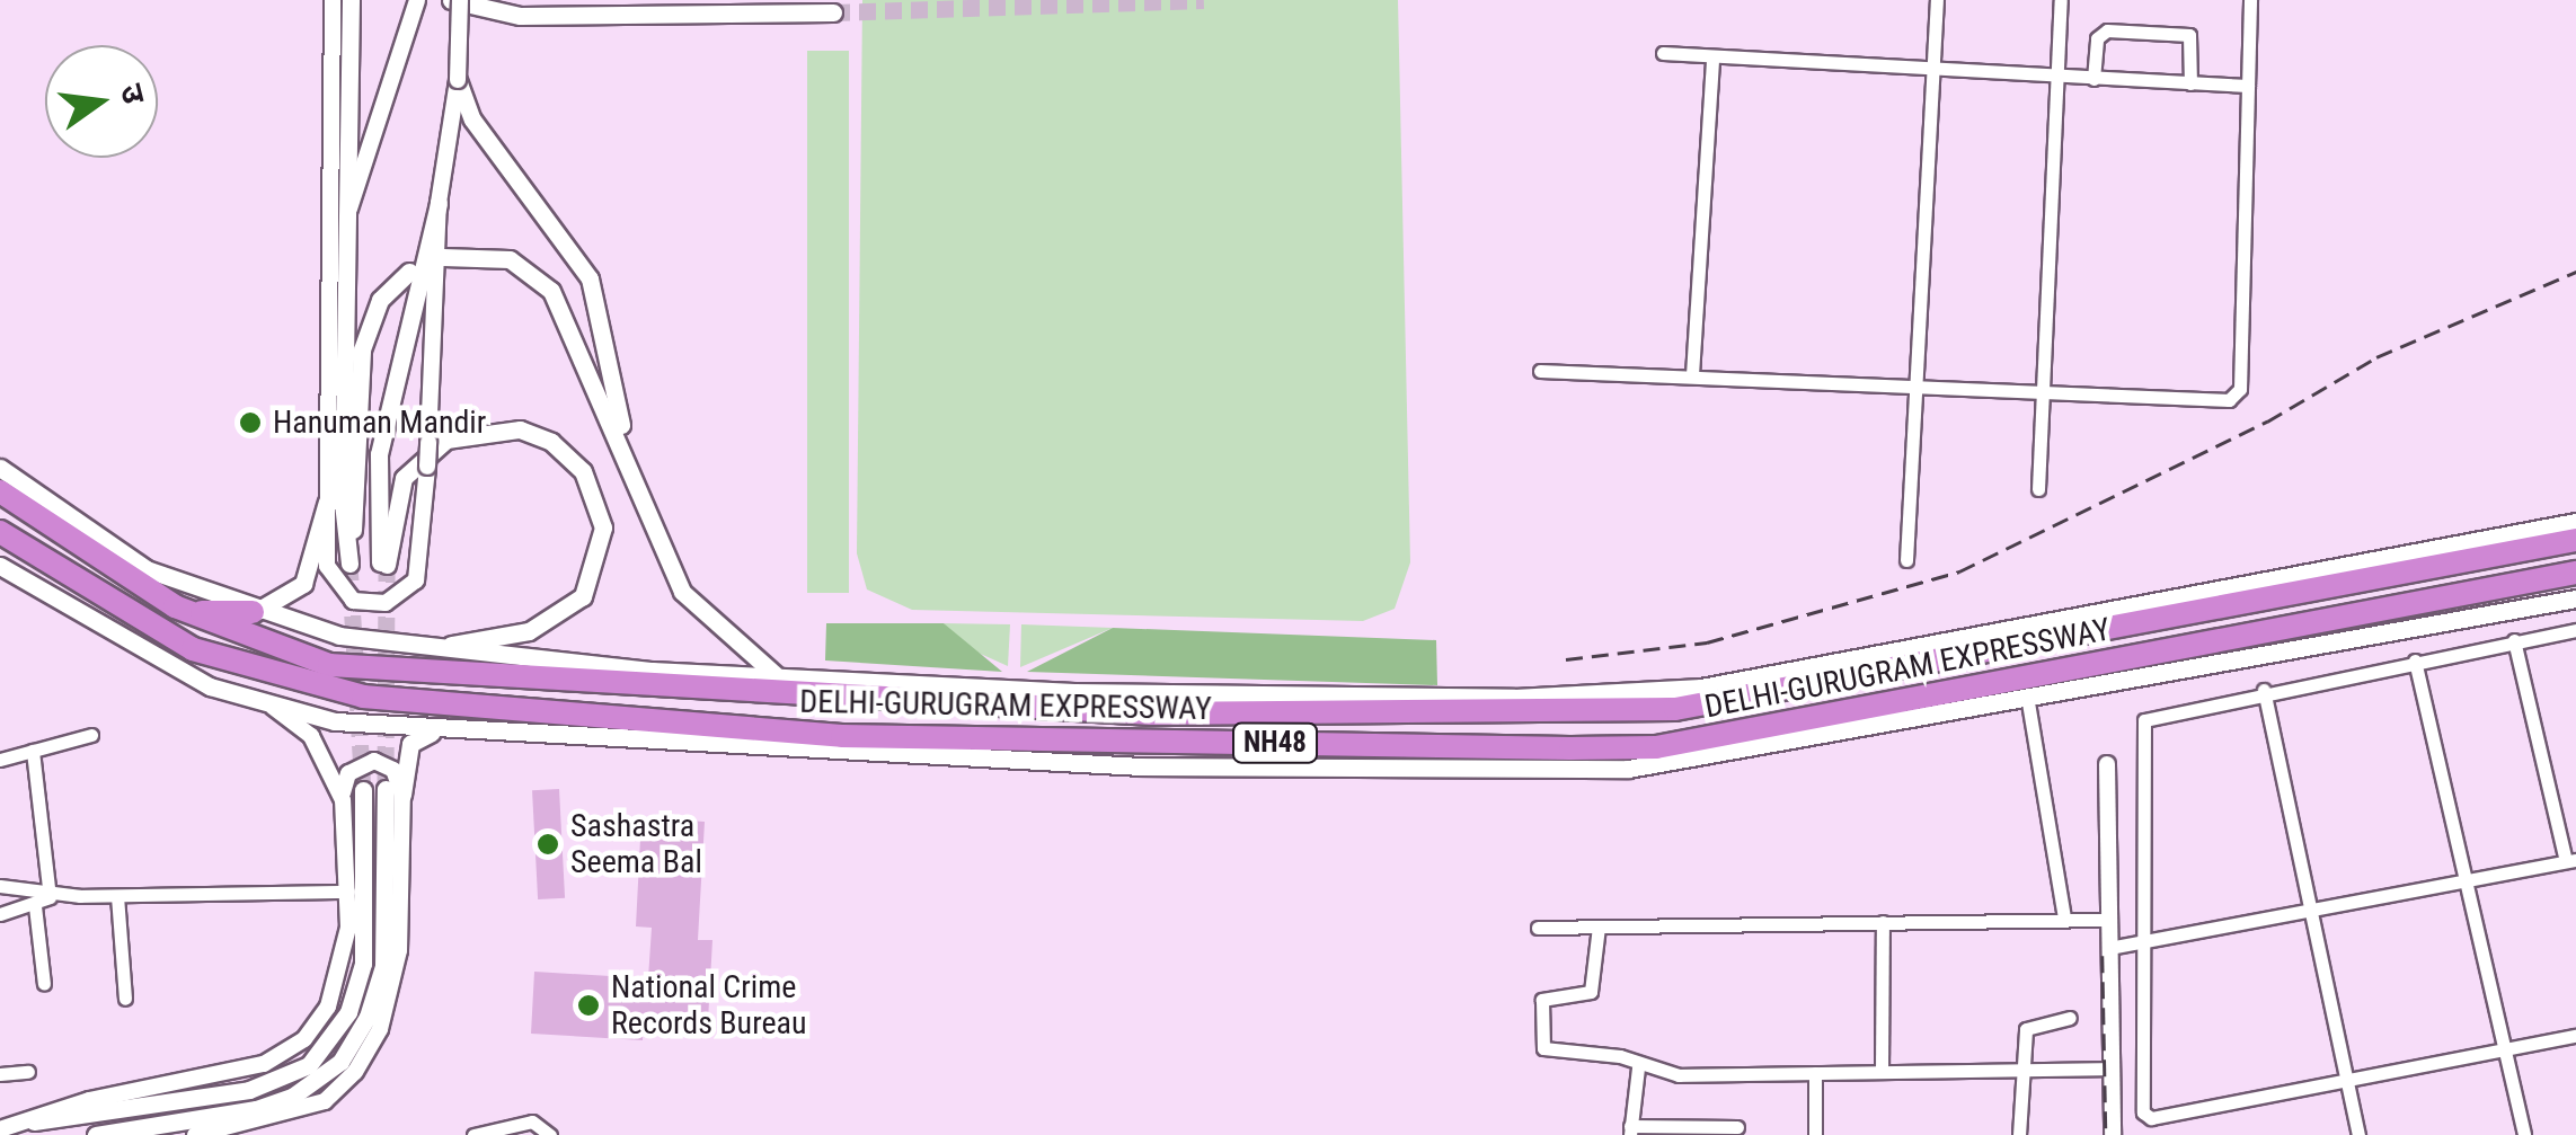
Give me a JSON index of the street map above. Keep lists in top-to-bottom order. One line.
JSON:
{"streets":{"highway":["DELHI-GURUGRAM EXPRESSWAY","NH48"]},"crossings":[["DELHI-GURUGRAM EXPRESSWAY","NH48"]],"places":["Hanuman Mandir","Sashastra Seema Bal","National Crime Records Bureau"],"north":"right"}
